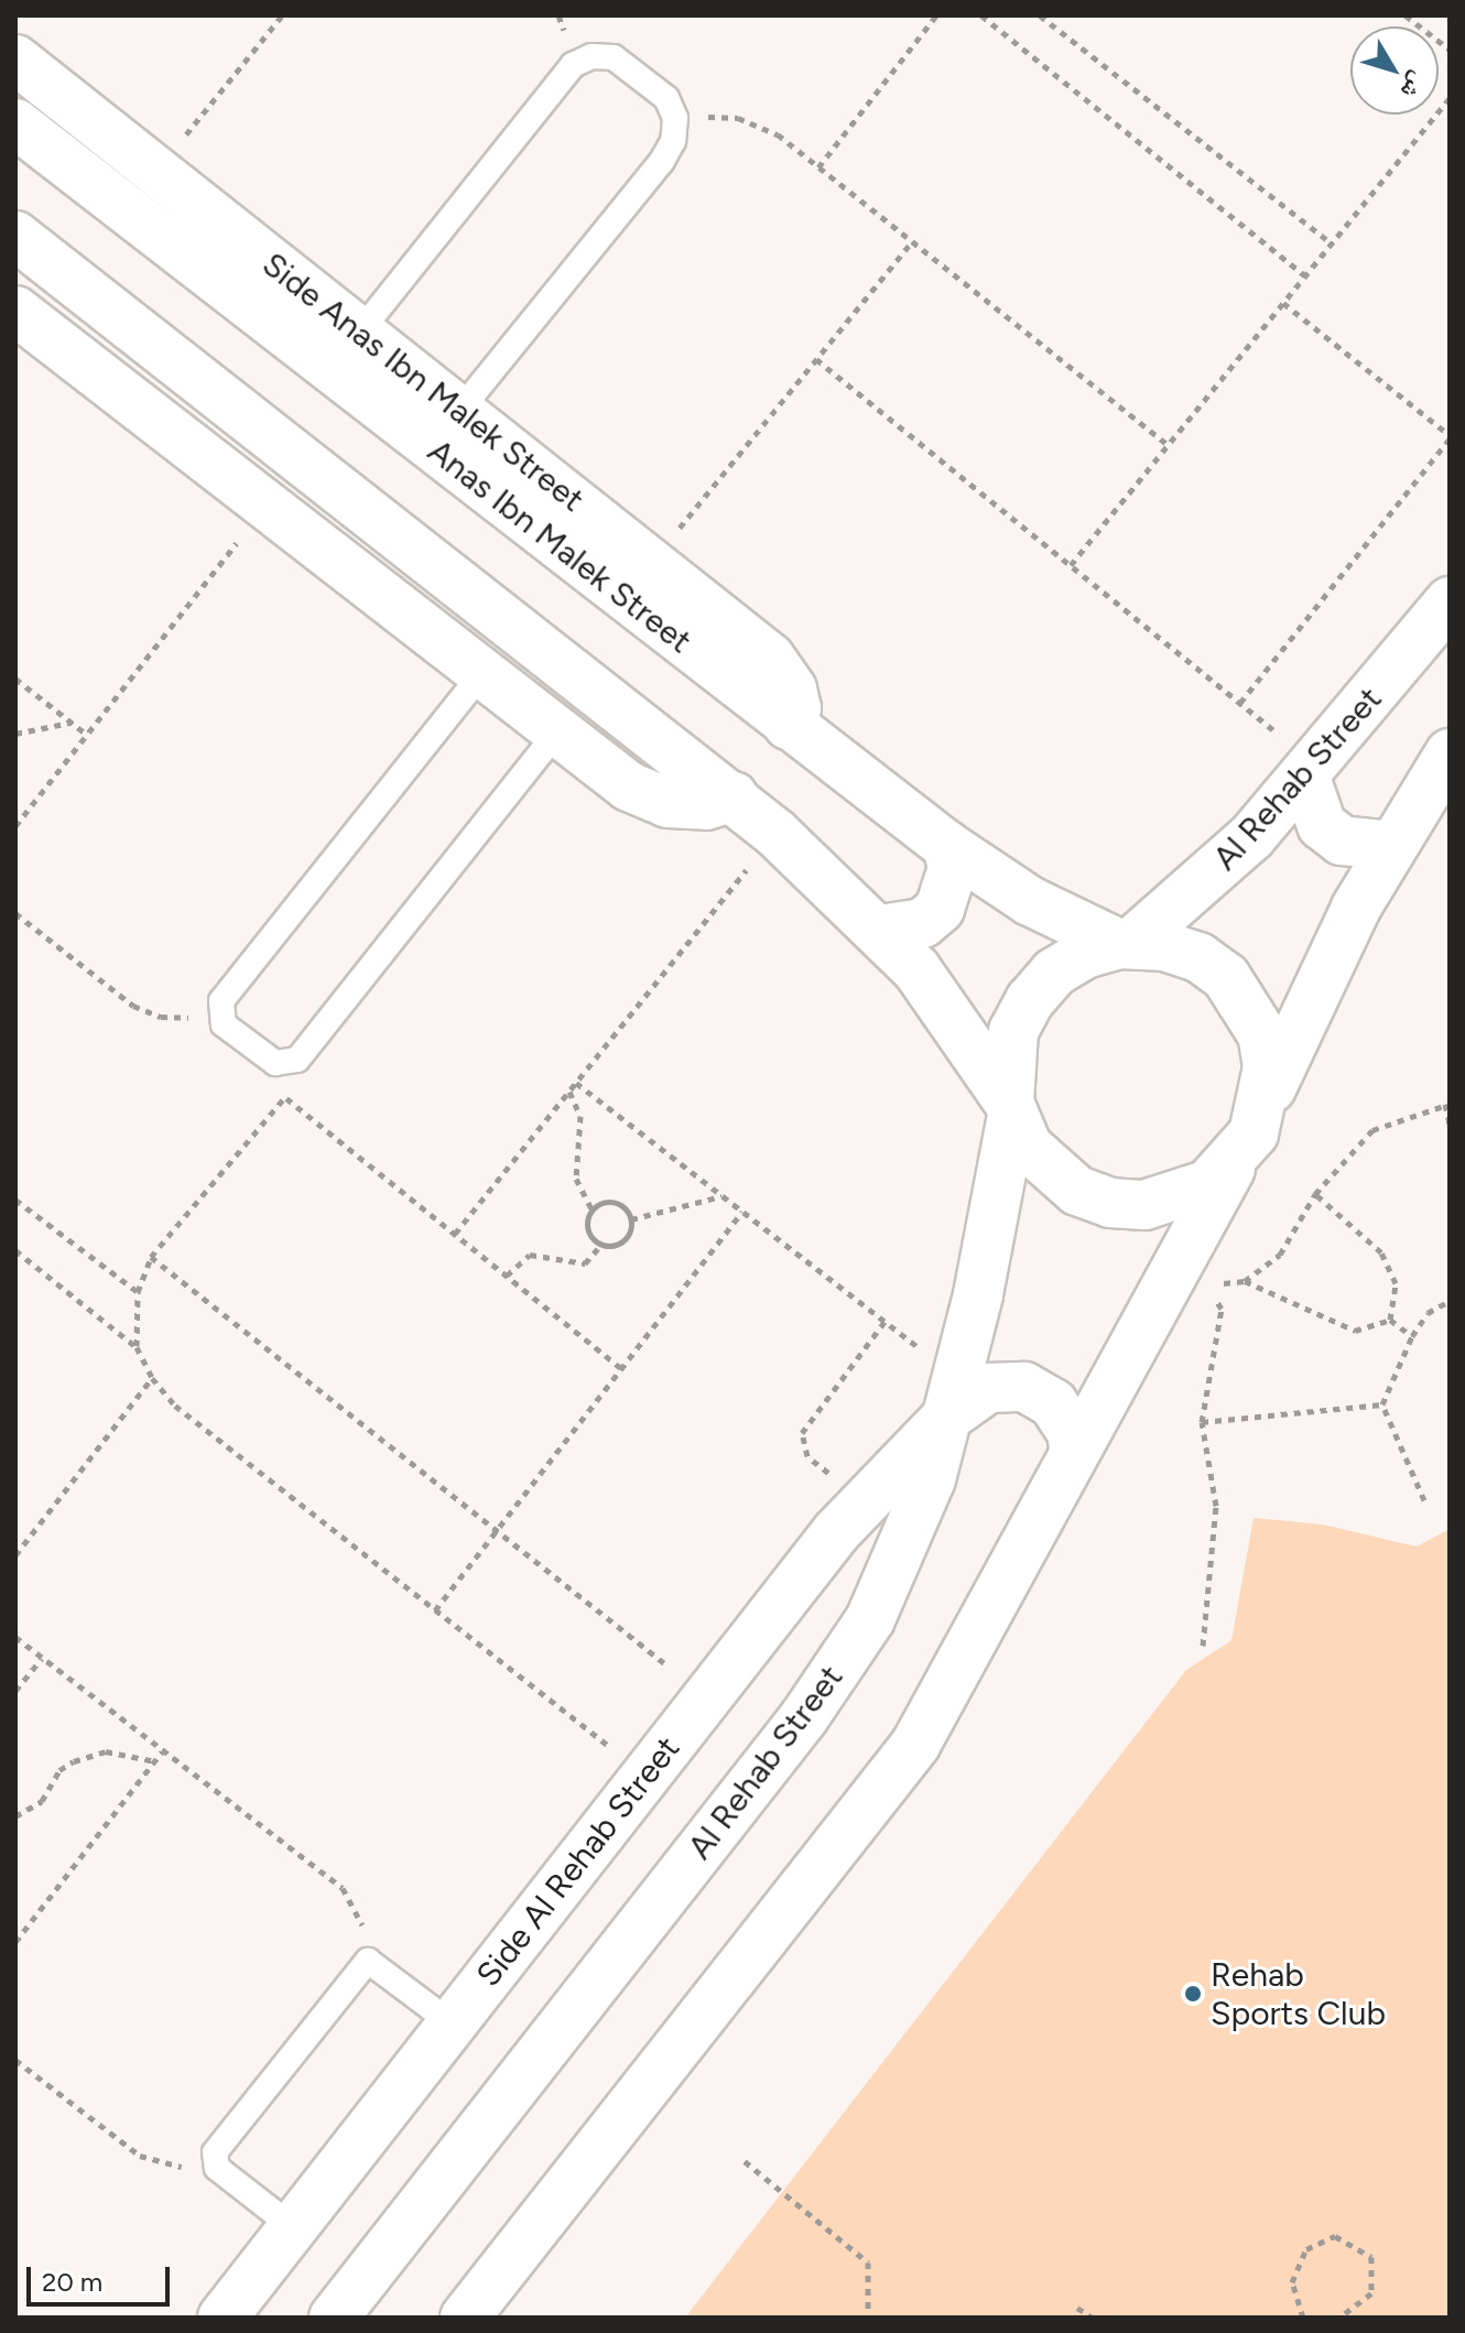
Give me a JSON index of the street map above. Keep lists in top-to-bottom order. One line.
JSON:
{"streets":{"street":["Side Anas Ibn Malek Street","Anas Ibn Malek Street","Al Rehab Street","Side Al Rehab Street"]},"crossings":[["Side Anas Ibn Malek Street","Anas Ibn Malek Street"],["Anas Ibn Malek Street","Al Rehab Street"],["Al Rehab Street","Side Al Rehab Street"]],"places":["Rehab Sports Club"],"scale_bar":"20 m","north":"bottom right"}
